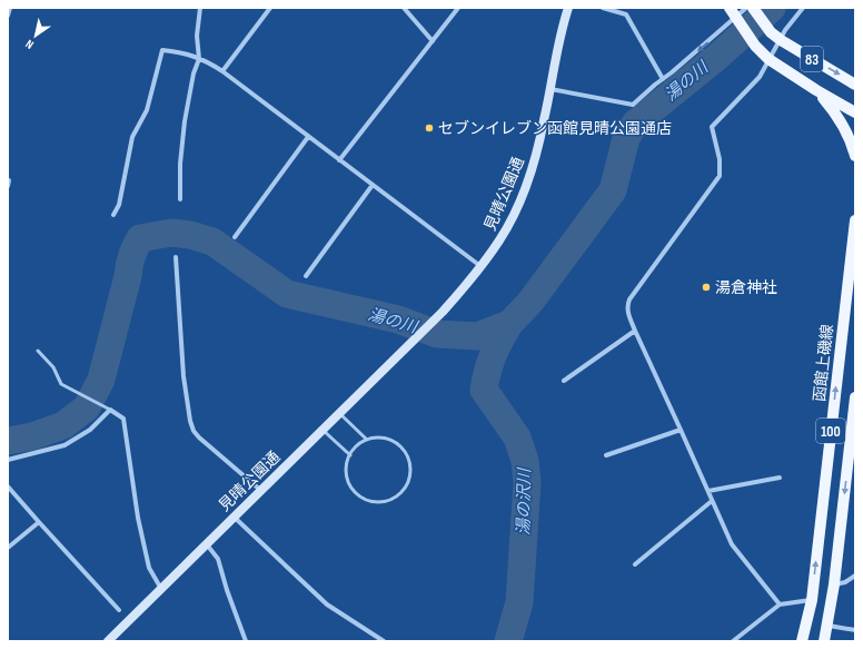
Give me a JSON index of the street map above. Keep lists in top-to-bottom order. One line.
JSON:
{"streets":{"main road":["83","函館上磯線","100"],"street":["見晴公園通"]},"water":["湯の川","湯の沢川"],"places":["セブンイレブン函館見晴公園通店","湯倉神社"],"north":"bottom left"}
